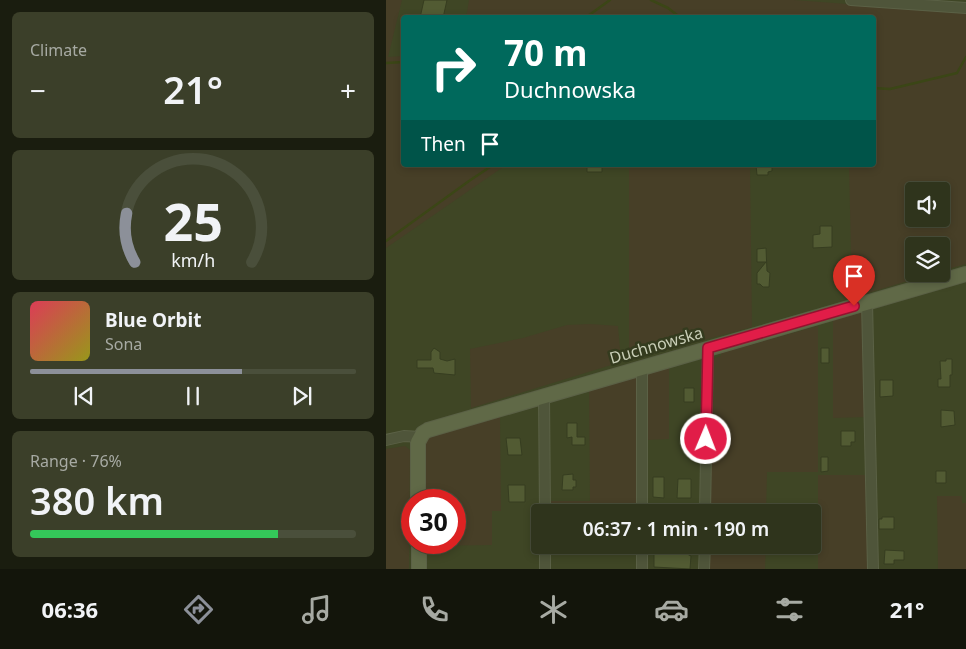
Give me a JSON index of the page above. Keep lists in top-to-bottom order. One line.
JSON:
{"streets":{"street":["Duchnowska"]},"page":{"tile":["Climate",["Range · 76%","380 km"]],"turn":["70 m","Duchnowska"],"heat":["−","21°","+"],"then":"Then","song":["Blue Orbit","Sona"],"limit":"30","trip":"06:37 · 1 min · 190 m","tabs":["06:36","21°"],"gauge":["25","km/h"]}}
